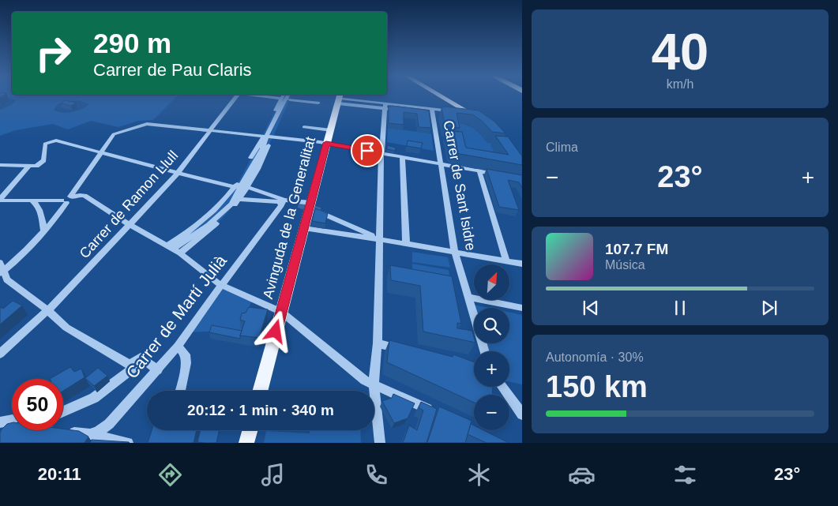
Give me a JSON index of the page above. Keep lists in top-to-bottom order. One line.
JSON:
{"streets":{"main road":["Avinguda de la Generalitat"],"street":["Carrer de Sant Isidre","Carrer de Ramon Llull","Carrer de Martí Julià"]},"north":"top right","page":{"tile":[["40","km/h"],"Clima",["Autonomía · 30%","150 km"]],"turn":["290 m","Carrer de Pau Claris"],"heat":["−","23°","+"],"song":["107.7 FM","Música"],"map_buttons":["+","−"],"limit":"50","trip":"20:12 · 1 min · 340 m","tabs":["20:11","23°"]}}
